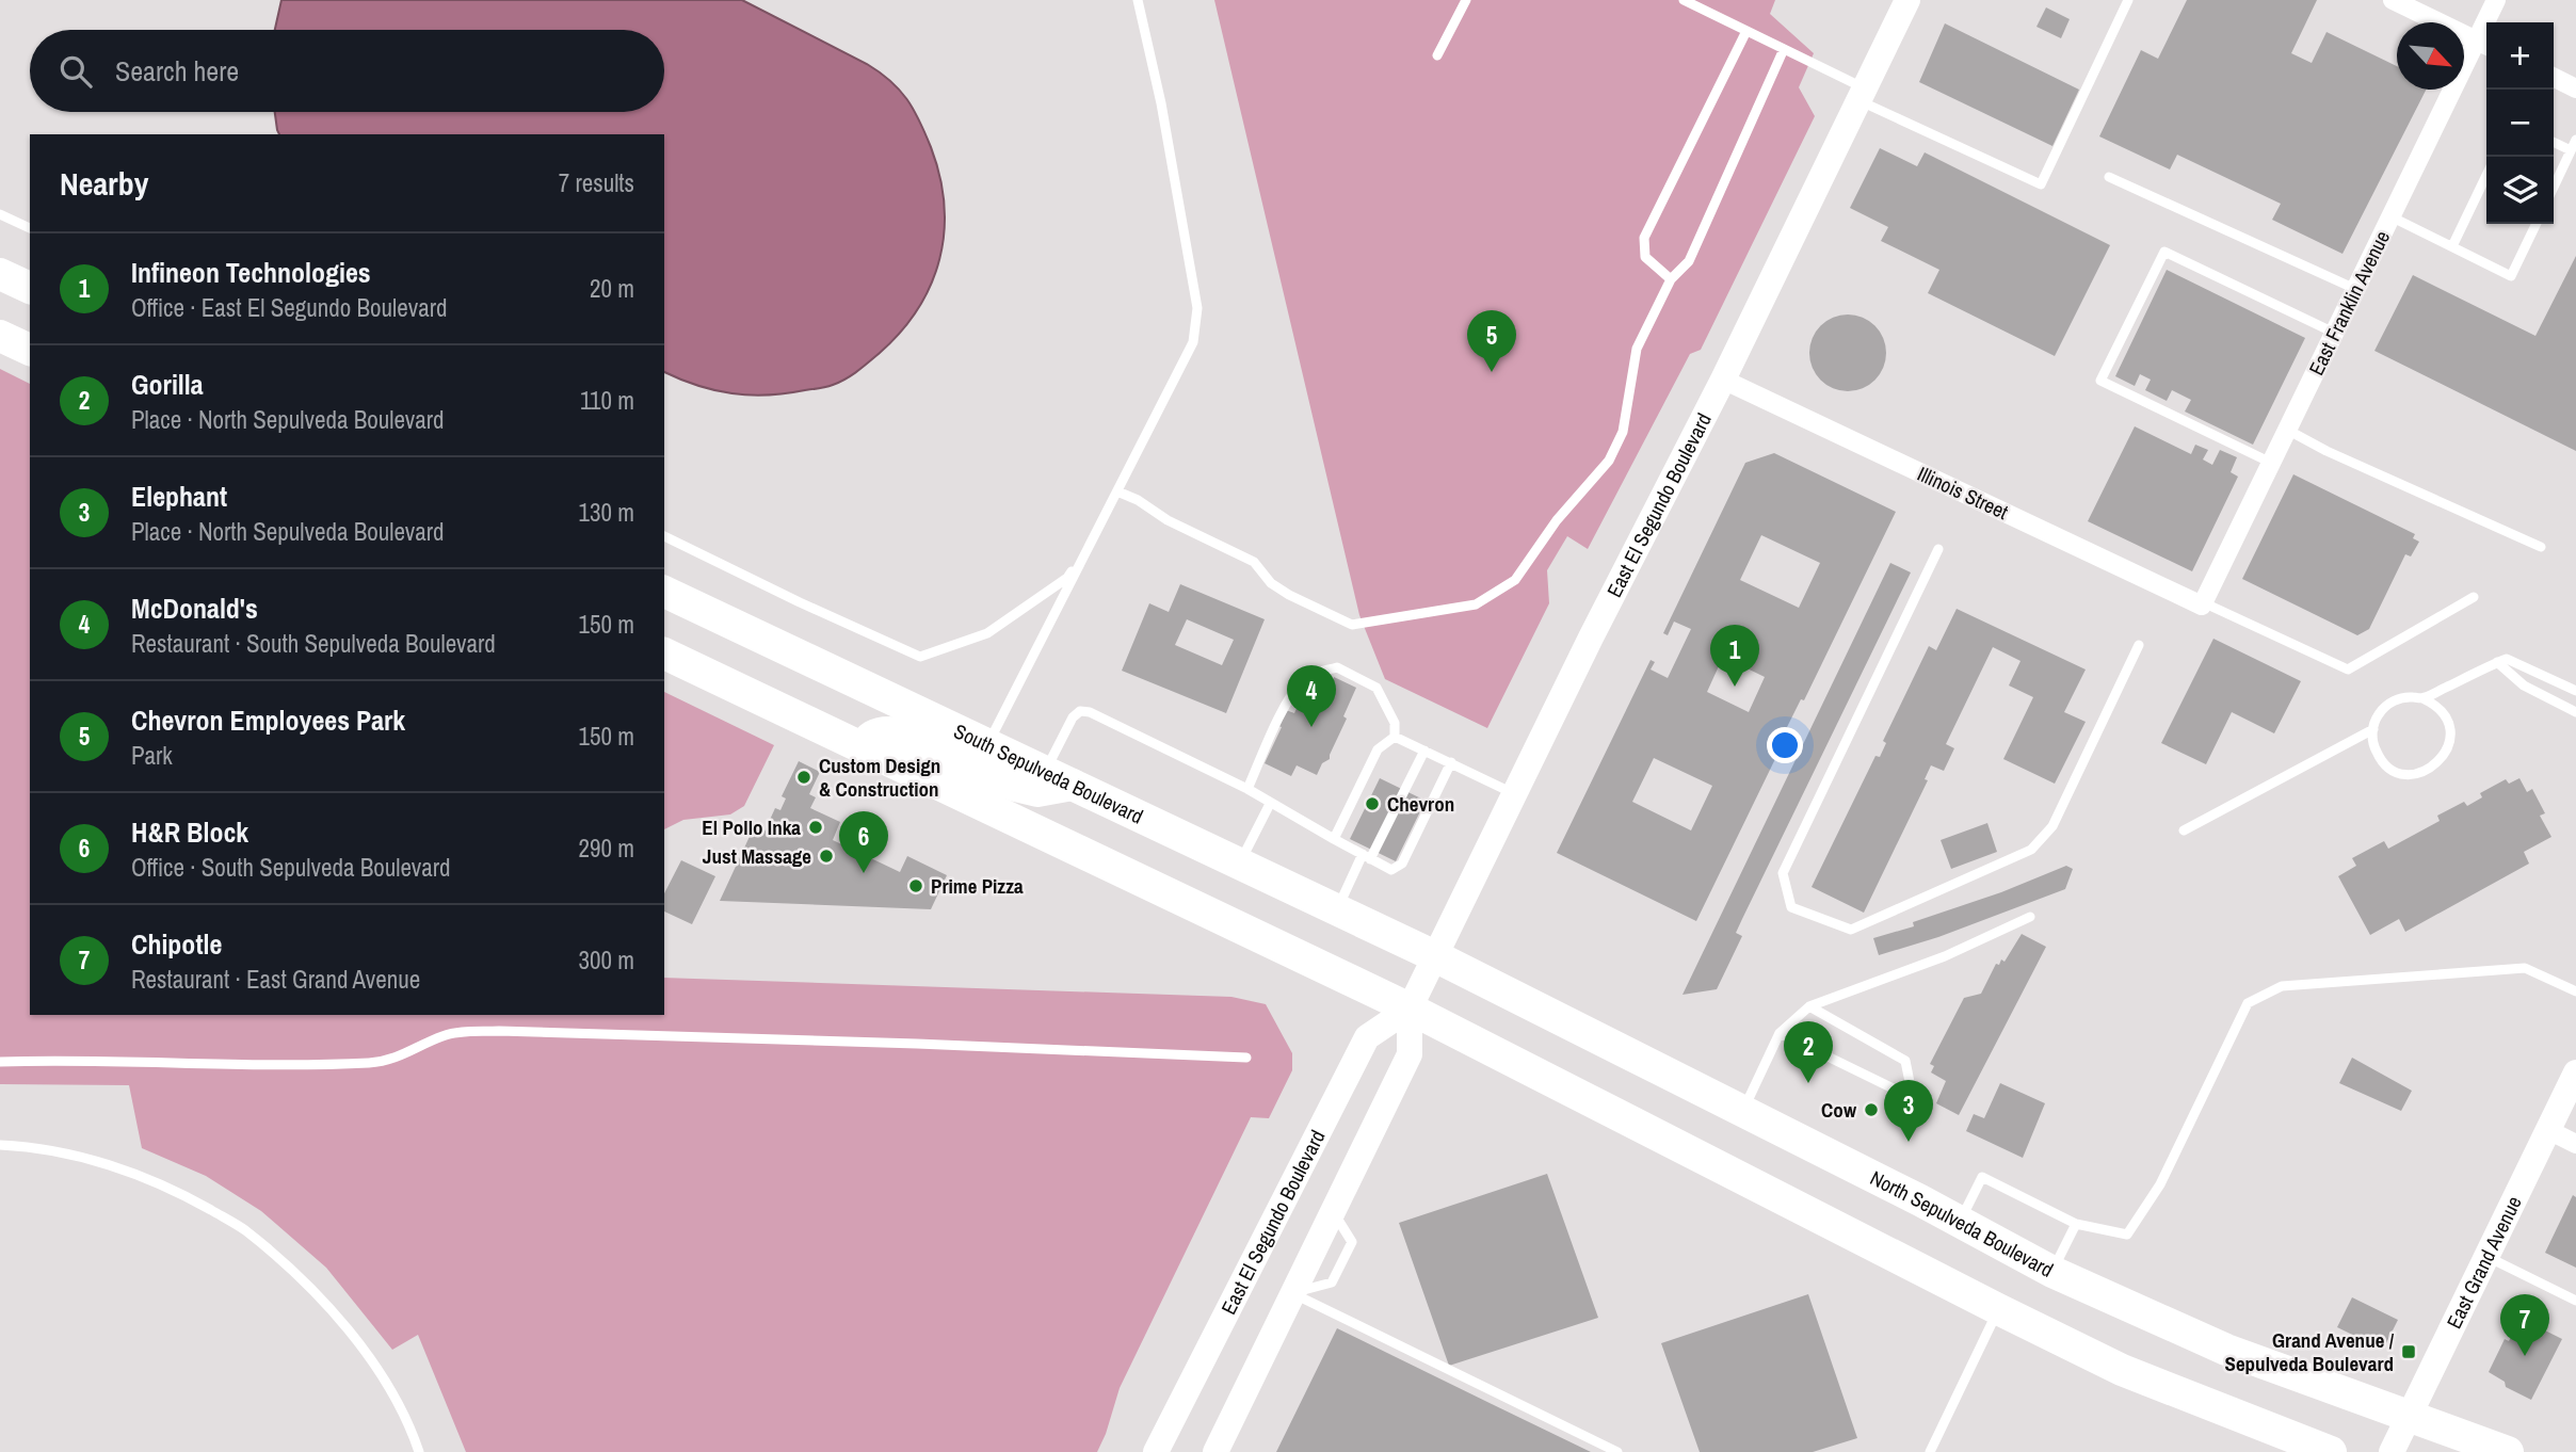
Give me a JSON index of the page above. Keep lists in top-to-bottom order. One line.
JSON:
{"streets":{"highway":["South Sepulveda Boulevard","North Sepulveda Boulevard"],"main road":["East El Segundo Boulevard","East Grand Avenue"],"street":["East Franklin Avenue","Illinois Street"]},"crossings":[["East Franklin Avenue","Illinois Street"],["Illinois Street","East El Segundo Boulevard"],["East El Segundo Boulevard","South Sepulveda Boulevard"],["East El Segundo Boulevard","North Sepulveda Boulevard"],["South Sepulveda Boulevard","North Sepulveda Boulevard"],["North Sepulveda Boulevard","East Grand Avenue"]],"places":{"other":["Custom Design & Construction","Chevron","El Pollo Inka","Just Massage","Prime Pizza","Cow"],"transit":["Grand Avenue / Sepulveda Boulevard"]},"north":"bottom right","page":{"map_buttons":["+","−"],"search":"Search here","heading":["Nearby","7 results"],"list":[{"mark":"1","name":"Infineon Technologies","note":"Office · East El Segundo Boulevard","value":"20 m"},{"mark":"2","name":"Gorilla","note":"Place · North Sepulveda Boulevard","value":"110 m"},{"mark":"3","name":"Elephant","note":"Place · North Sepulveda Boulevard","value":"130 m"},{"mark":"4","name":"McDonald's","note":"Restaurant · South Sepulveda Boulevard","value":"150 m"},{"mark":"5","name":"Chevron Employees Park","note":"Park","value":"150 m"},{"mark":"6","name":"H&R Block","note":"Office · South Sepulveda Boulevard","value":"290 m"},{"mark":"7","name":"Chipotle","note":"Restaurant · East Grand Avenue","value":"300 m"}],"pins":["5","1","4","6","2","3","7"]}}
